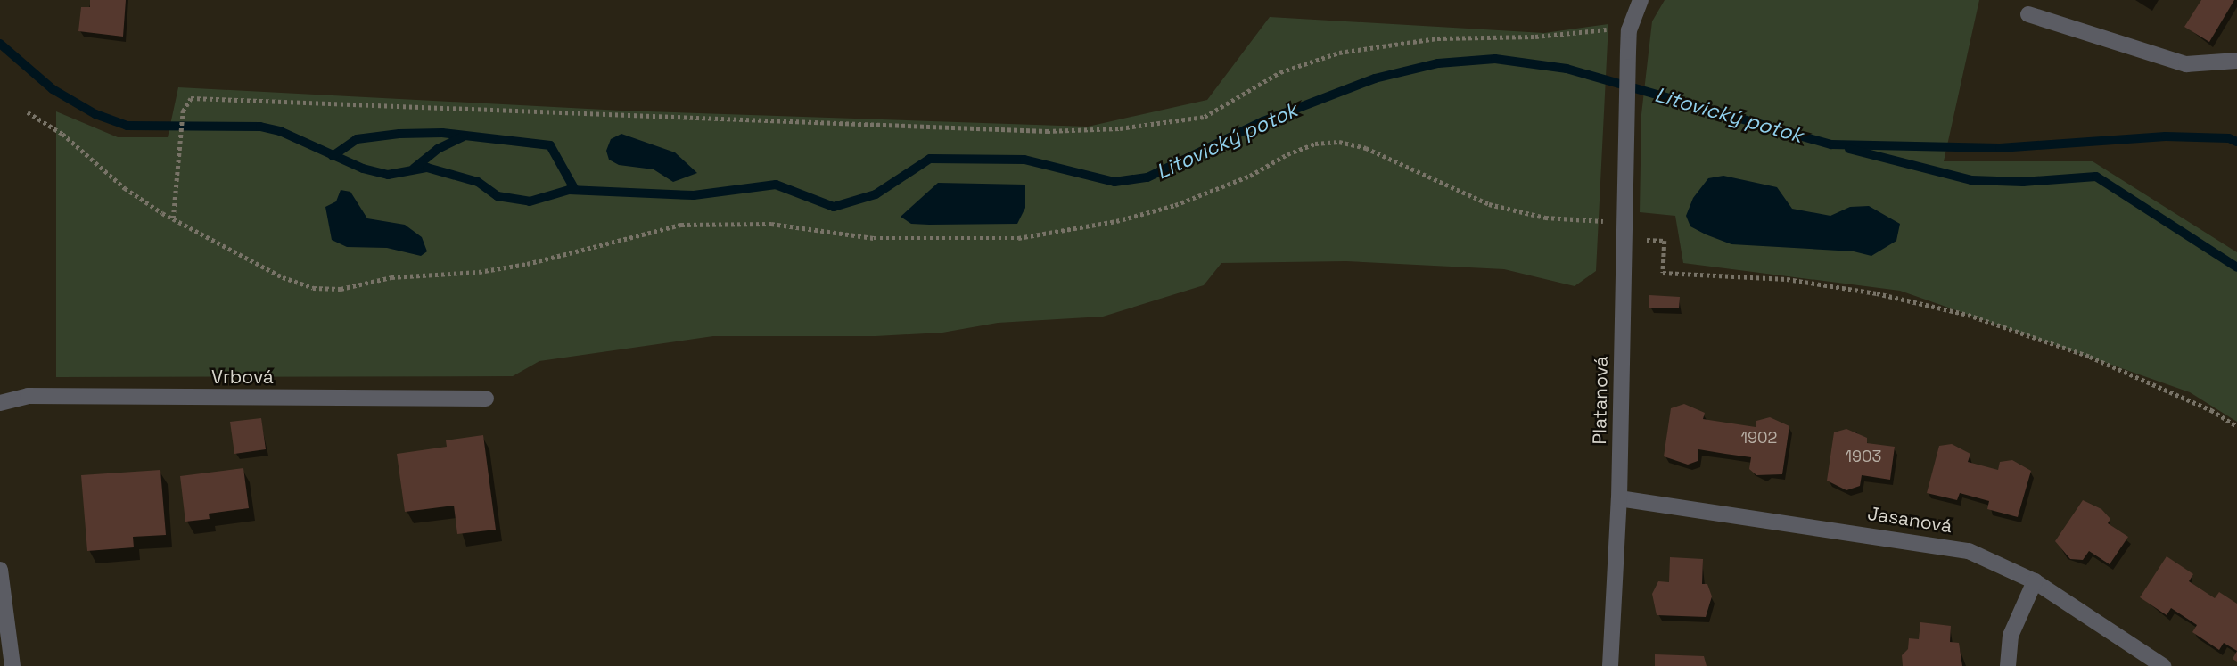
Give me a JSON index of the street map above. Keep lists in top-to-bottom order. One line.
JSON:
{"streets":{"street":["Vrbová","Platanová","Jasanová"]},"crossings":[["Platanová","Jasanová"]],"water":["Litovický potok"],"house_numbers":["1902","1903"]}
